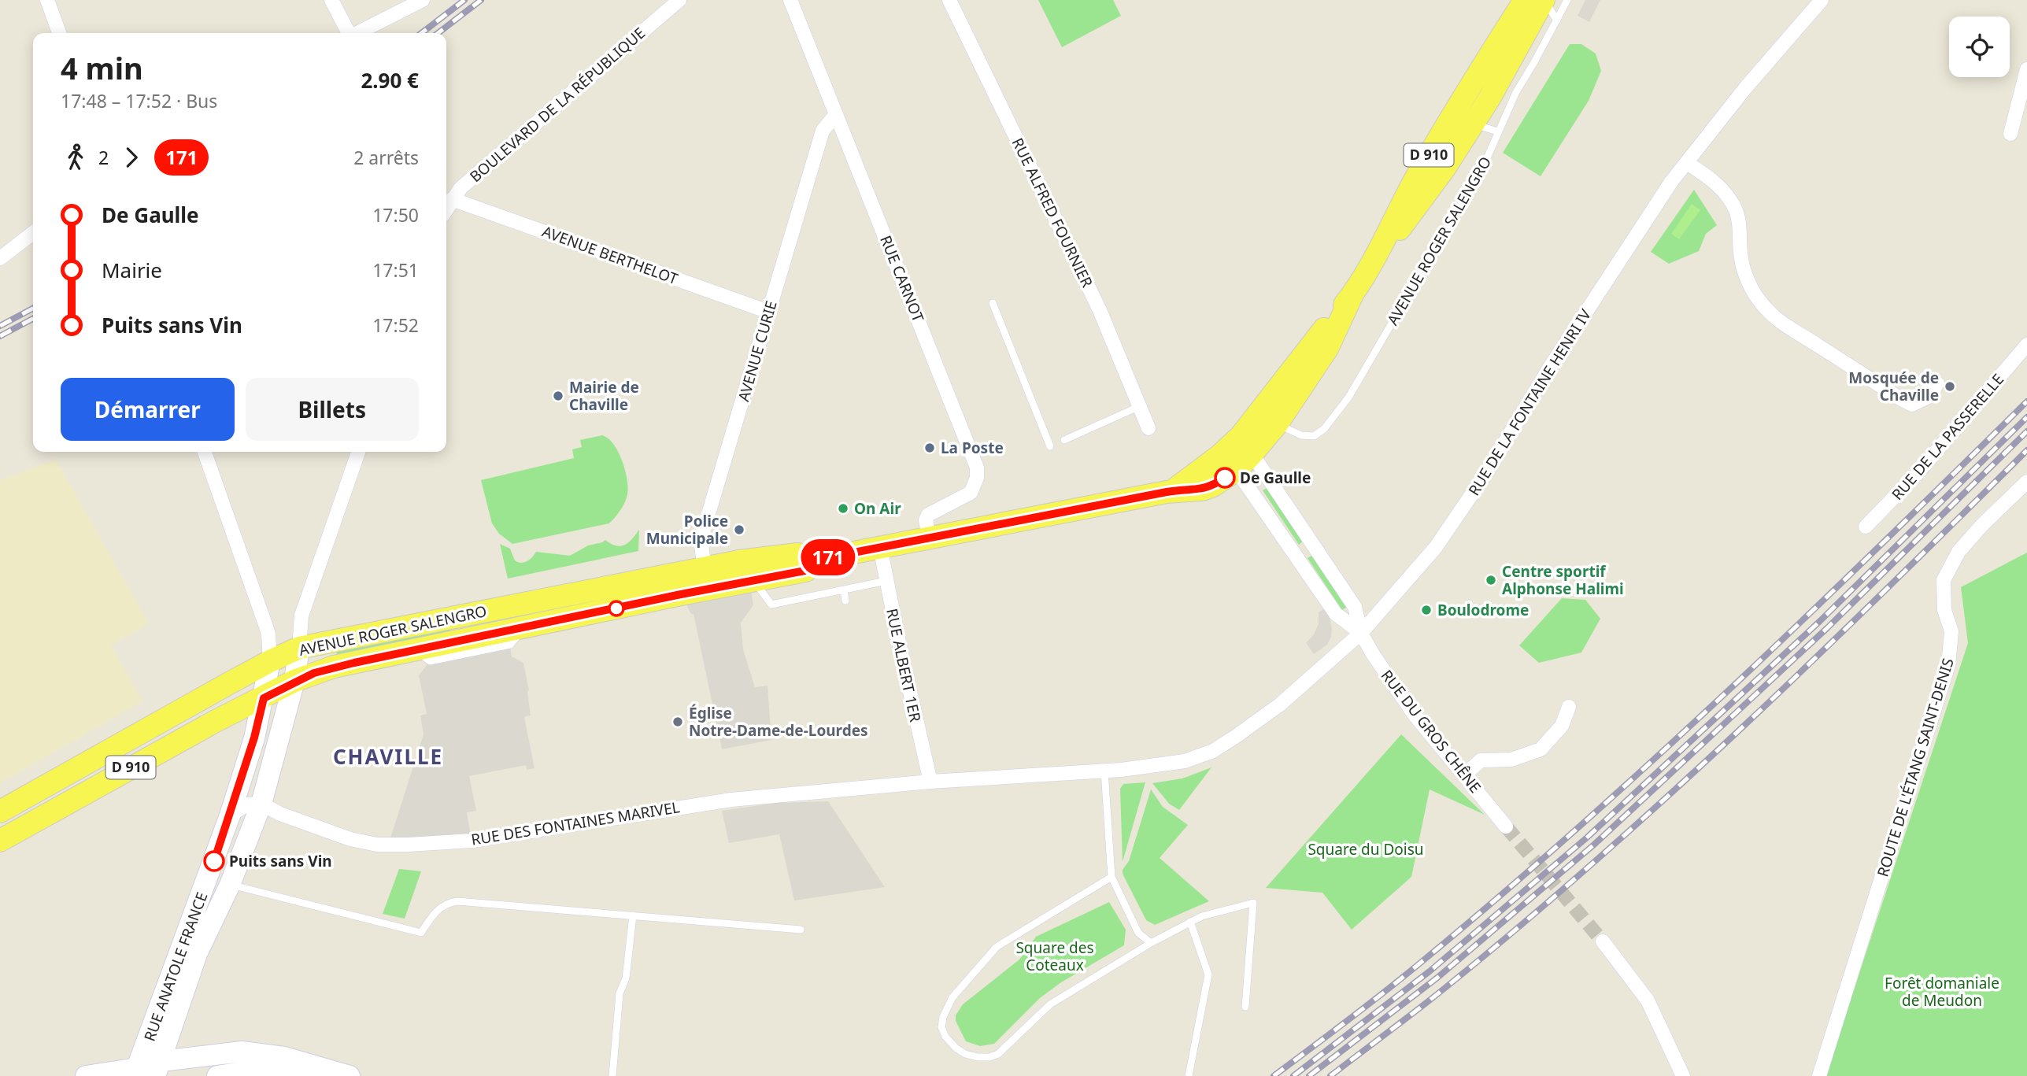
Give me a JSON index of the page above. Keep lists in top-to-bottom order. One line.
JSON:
{"streets":{"main road":["D 910","AVENUE ROGER SALENGRO","RUE ANATOLE FRANCE"],"street":["BOULEVARD DE LA RÉPUBLIQUE","RUE ALFRED FOURNIER","AVENUE BERTHELOT","RUE CARNOT","AVENUE CURIE","RUE DE LA FONTAINE HENRI IV","RUE DE LA PASSERELLE","RUE ALBERT 1ER","RUE DU GROS CHÊNE","ROUTE DE L'ÉTANG SAINT-DENIS","RUE DES FONTAINES MARIVEL"]},"crossings":[["BOULEVARD DE LA RÉPUBLIQUE","AVENUE BERTHELOT"],["AVENUE ROGER SALENGRO","RUE CARNOT"],["AVENUE ROGER SALENGRO","AVENUE CURIE"],["AVENUE ROGER SALENGRO","RUE ALBERT 1ER"],["AVENUE ROGER SALENGRO","RUE ANATOLE FRANCE"],["AVENUE BERTHELOT","AVENUE CURIE"],["RUE CARNOT","AVENUE CURIE"],["RUE DE LA FONTAINE HENRI IV","RUE DU GROS CHÊNE"],["RUE DE LA FONTAINE HENRI IV","RUE DES FONTAINES MARIVEL"],["RUE ALBERT 1ER","RUE DES FONTAINES MARIVEL"],["RUE DES FONTAINES MARIVEL","RUE ANATOLE FRANCE"]],"districts":["CHAVILLE"],"parks":["Square du Doisu","Square des Coteaux","Forêt domaniale de Meudon"],"places":["Mosquée de Chaville","Mairie de Chaville","La Poste","De Gaulle","On Air","Police Municipale","Centre sportif Alphonse Halimi","Boulodrome","Église Notre-Dame-de-Lourdes","Puits sans Vin"],"lines":["bus line 171"],"page":{"on_map":"171","heading":["4 min","17:48 – 17:52 · Bus","2.90 €"],"legs":["2","171","2 arrêts"],"list":[{"name":"De Gaulle","value":"17:50"},{"name":"Mairie","value":"17:51"},{"name":"Puits sans Vin","value":"17:52"}],"buttons":["Démarrer","Billets"]}}
